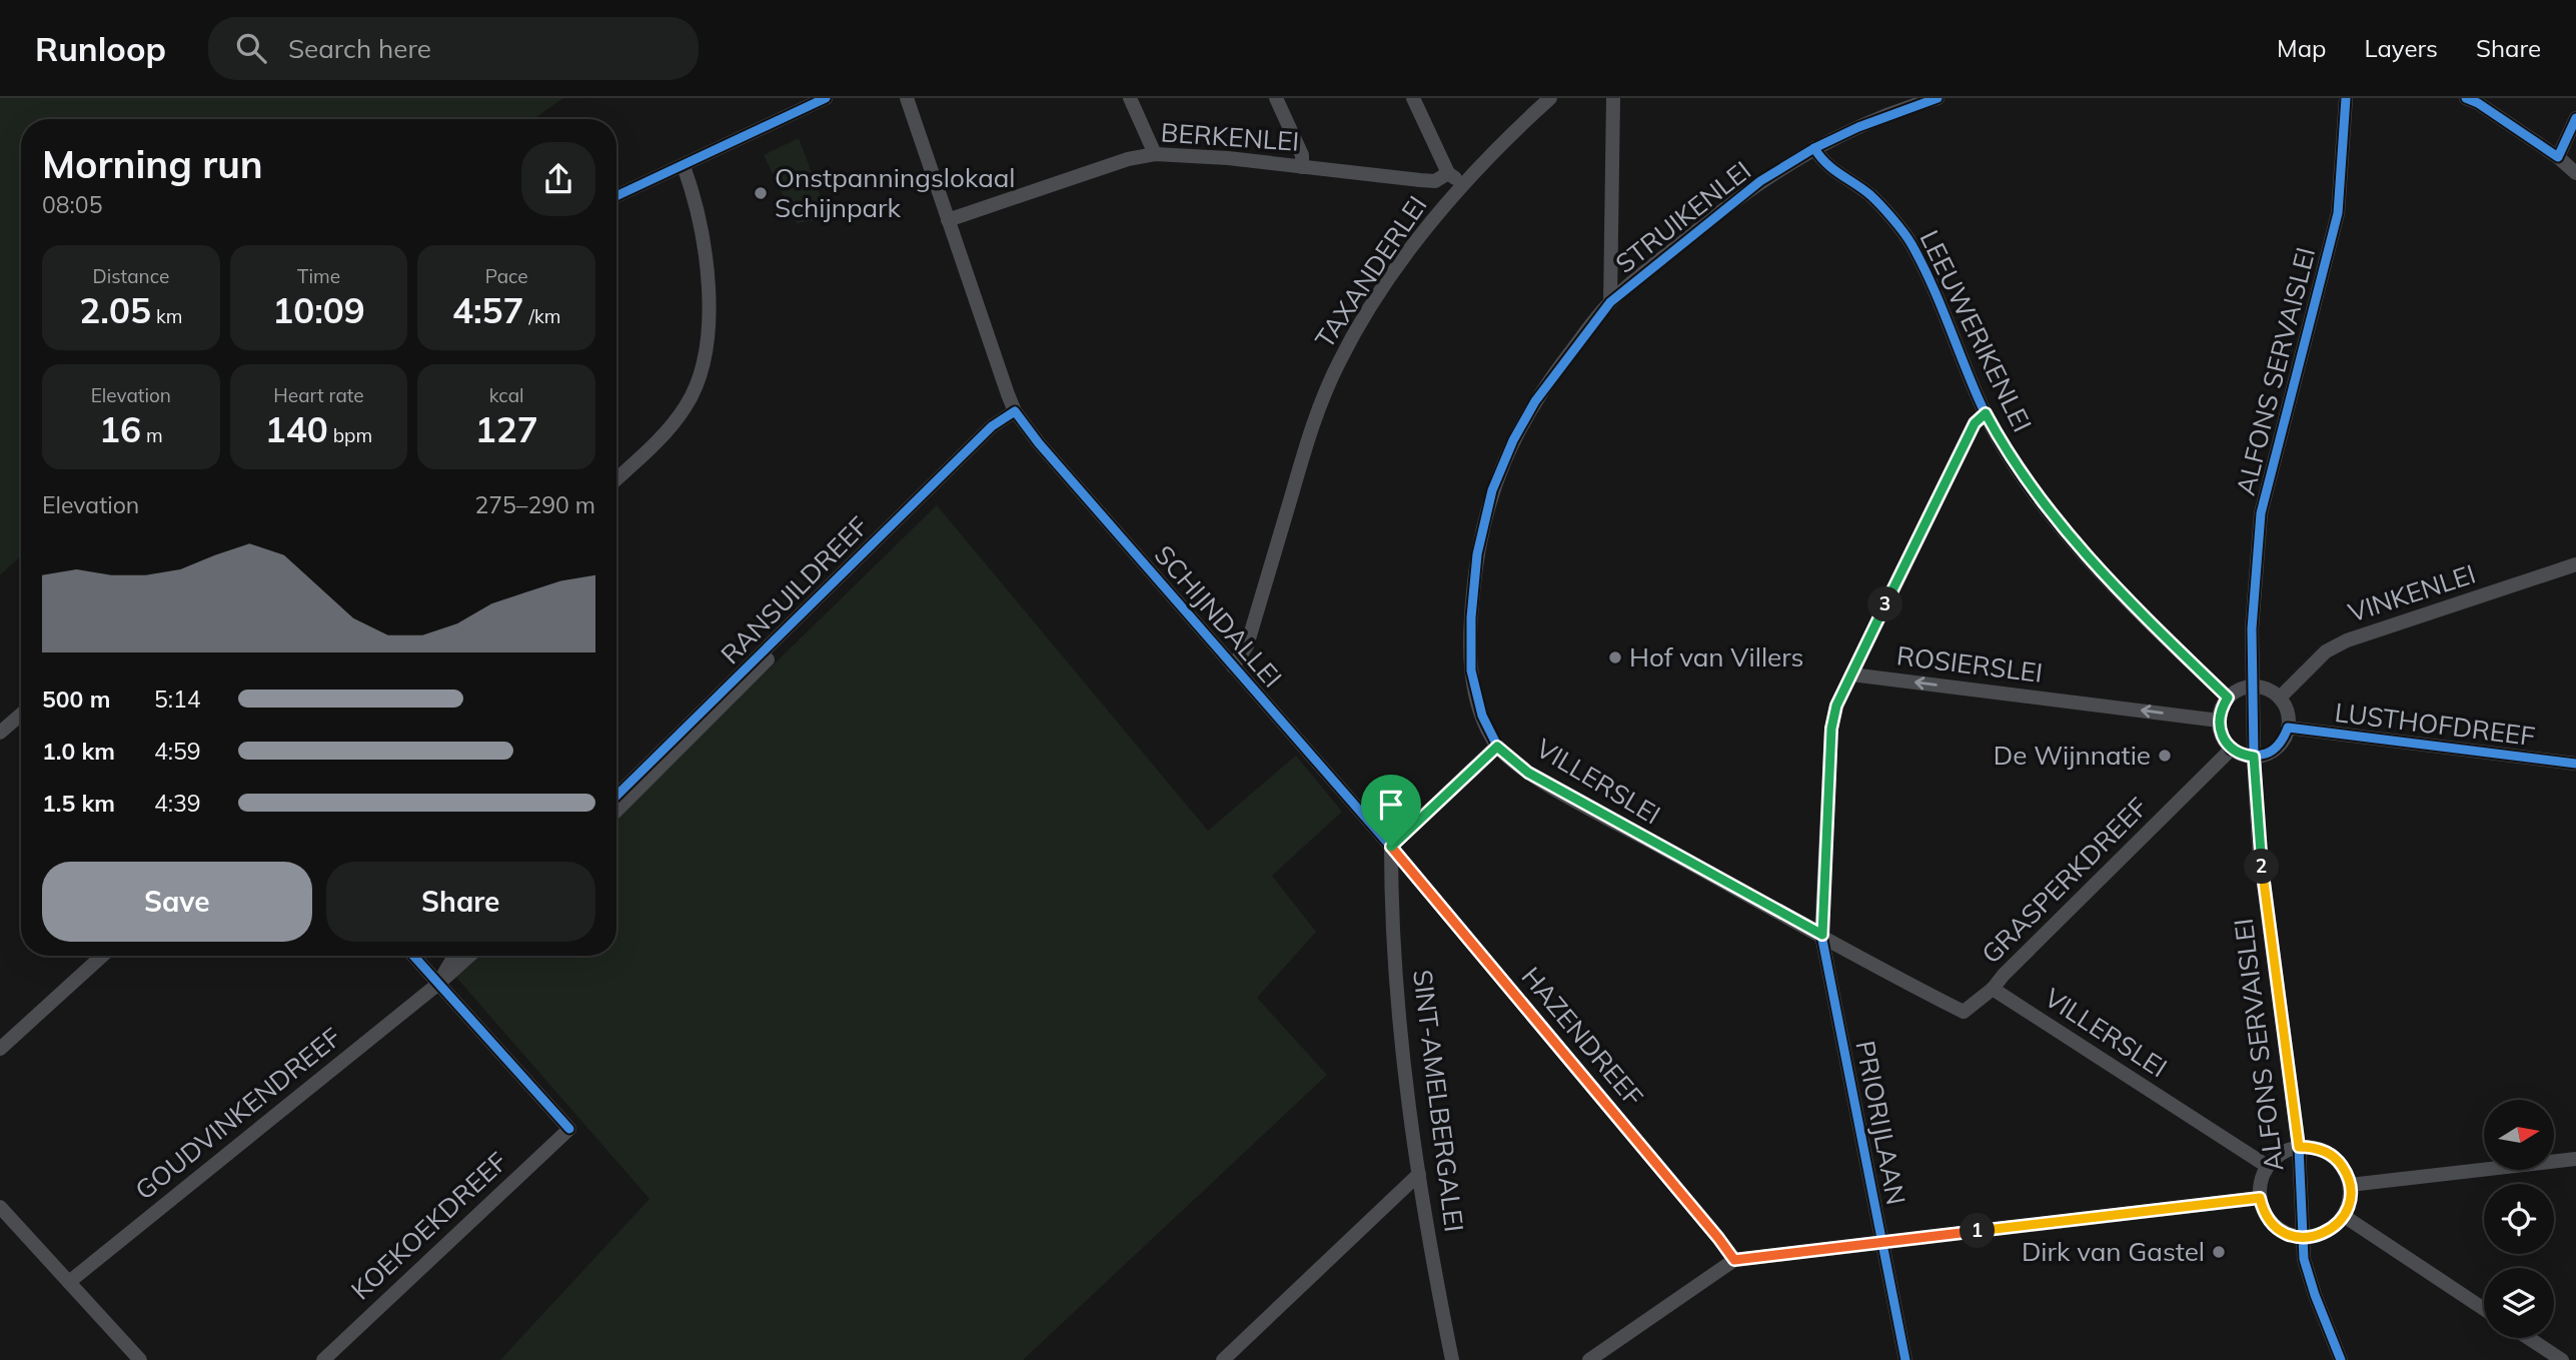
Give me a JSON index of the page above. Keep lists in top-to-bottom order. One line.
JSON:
{"streets":{"street":["BERKENLEI","STRUIKENLEI","TAXANDERLEI","LEEUWERIKENLEI","ALFONS SERVAISLEI","RANSUILDREEF","VINKENLEI","SCHIJNDALLEI","ROSIERSLEI","LUSTHOFDREEF","VILLERSLEI","GRASPERKDREEF","HAZENDREEF","SINT-AMELBERGALEI","GOUDVINKENDREEF","PRIORIJLAAN","KOEKOEKDREEF"]},"crossings":[["BERKENLEI","SCHIJNDALLEI"],["STRUIKENLEI","LEEUWERIKENLEI"],["STRUIKENLEI","VILLERSLEI"],["TAXANDERLEI","SCHIJNDALLEI"],["RANSUILDREEF","SCHIJNDALLEI"],["SCHIJNDALLEI","HAZENDREEF"],["SCHIJNDALLEI","SINT-AMELBERGALEI"],["VILLERSLEI","GRASPERKDREEF"],["VILLERSLEI","PRIORIJLAAN"],["HAZENDREEF","SINT-AMELBERGALEI"],["GOUDVINKENDREEF","KOEKOEKDREEF"]],"one_way":["ROSIERSLEI"],"places":["Onstpanningslokaal Schijnpark","Hof van Villers","De Wijnnatie","Dirk van Gastel"],"north":"right","page":{"header":"Runloop","search":"Search here","nav":["Map","Layers","Share"],"heading":["Morning run","08:05"],"stats":[["Distance","2.05 km"],["Time","10:09"],["Pace","4:57 /km"],["Elevation","16 m"],["Heart rate","140 bpm"],["kcal","127"]],"chart":["Elevation","275–290 m"],"pins":["3","2","1"],"list":[{"name":"500 m","note":"5:14"},{"name":"1.0 km","note":"4:59"},{"name":"1.5 km","note":"4:39"}],"buttons":["Save","Share"]}}
